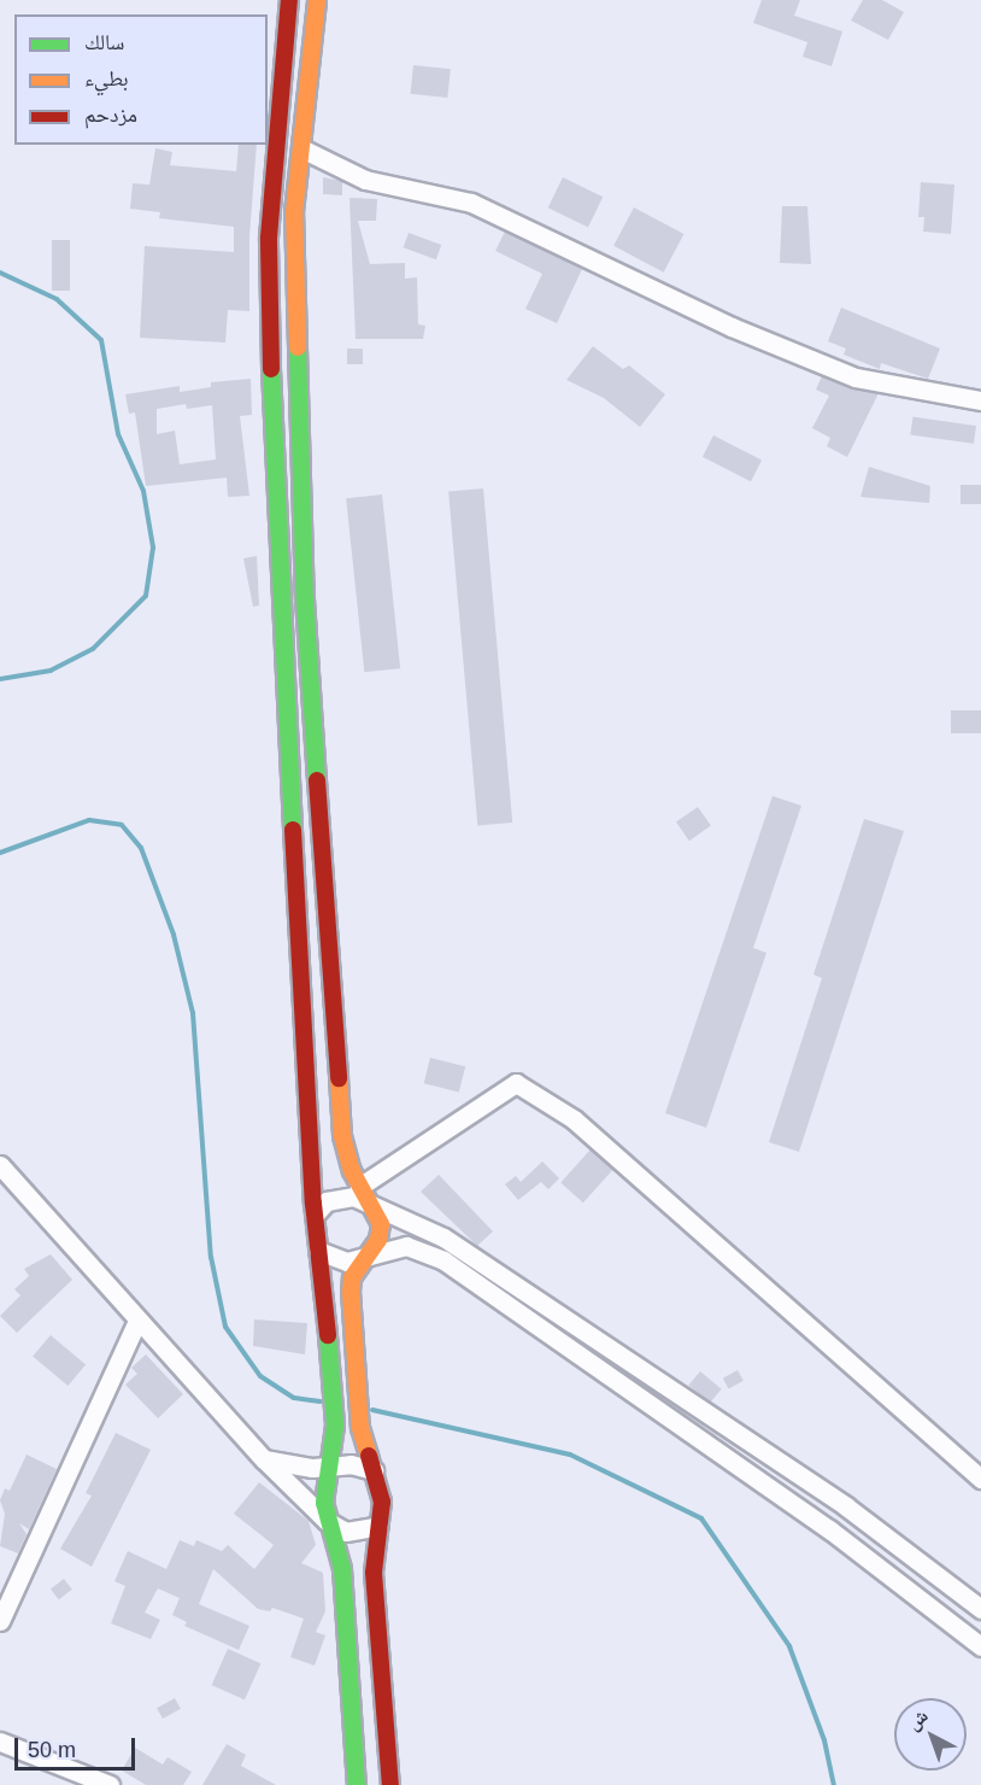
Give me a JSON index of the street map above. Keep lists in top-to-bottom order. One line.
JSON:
{"legend":["سالك","بطيء","مزدحم"],"scale_bar":"50 m","north":"top left"}
